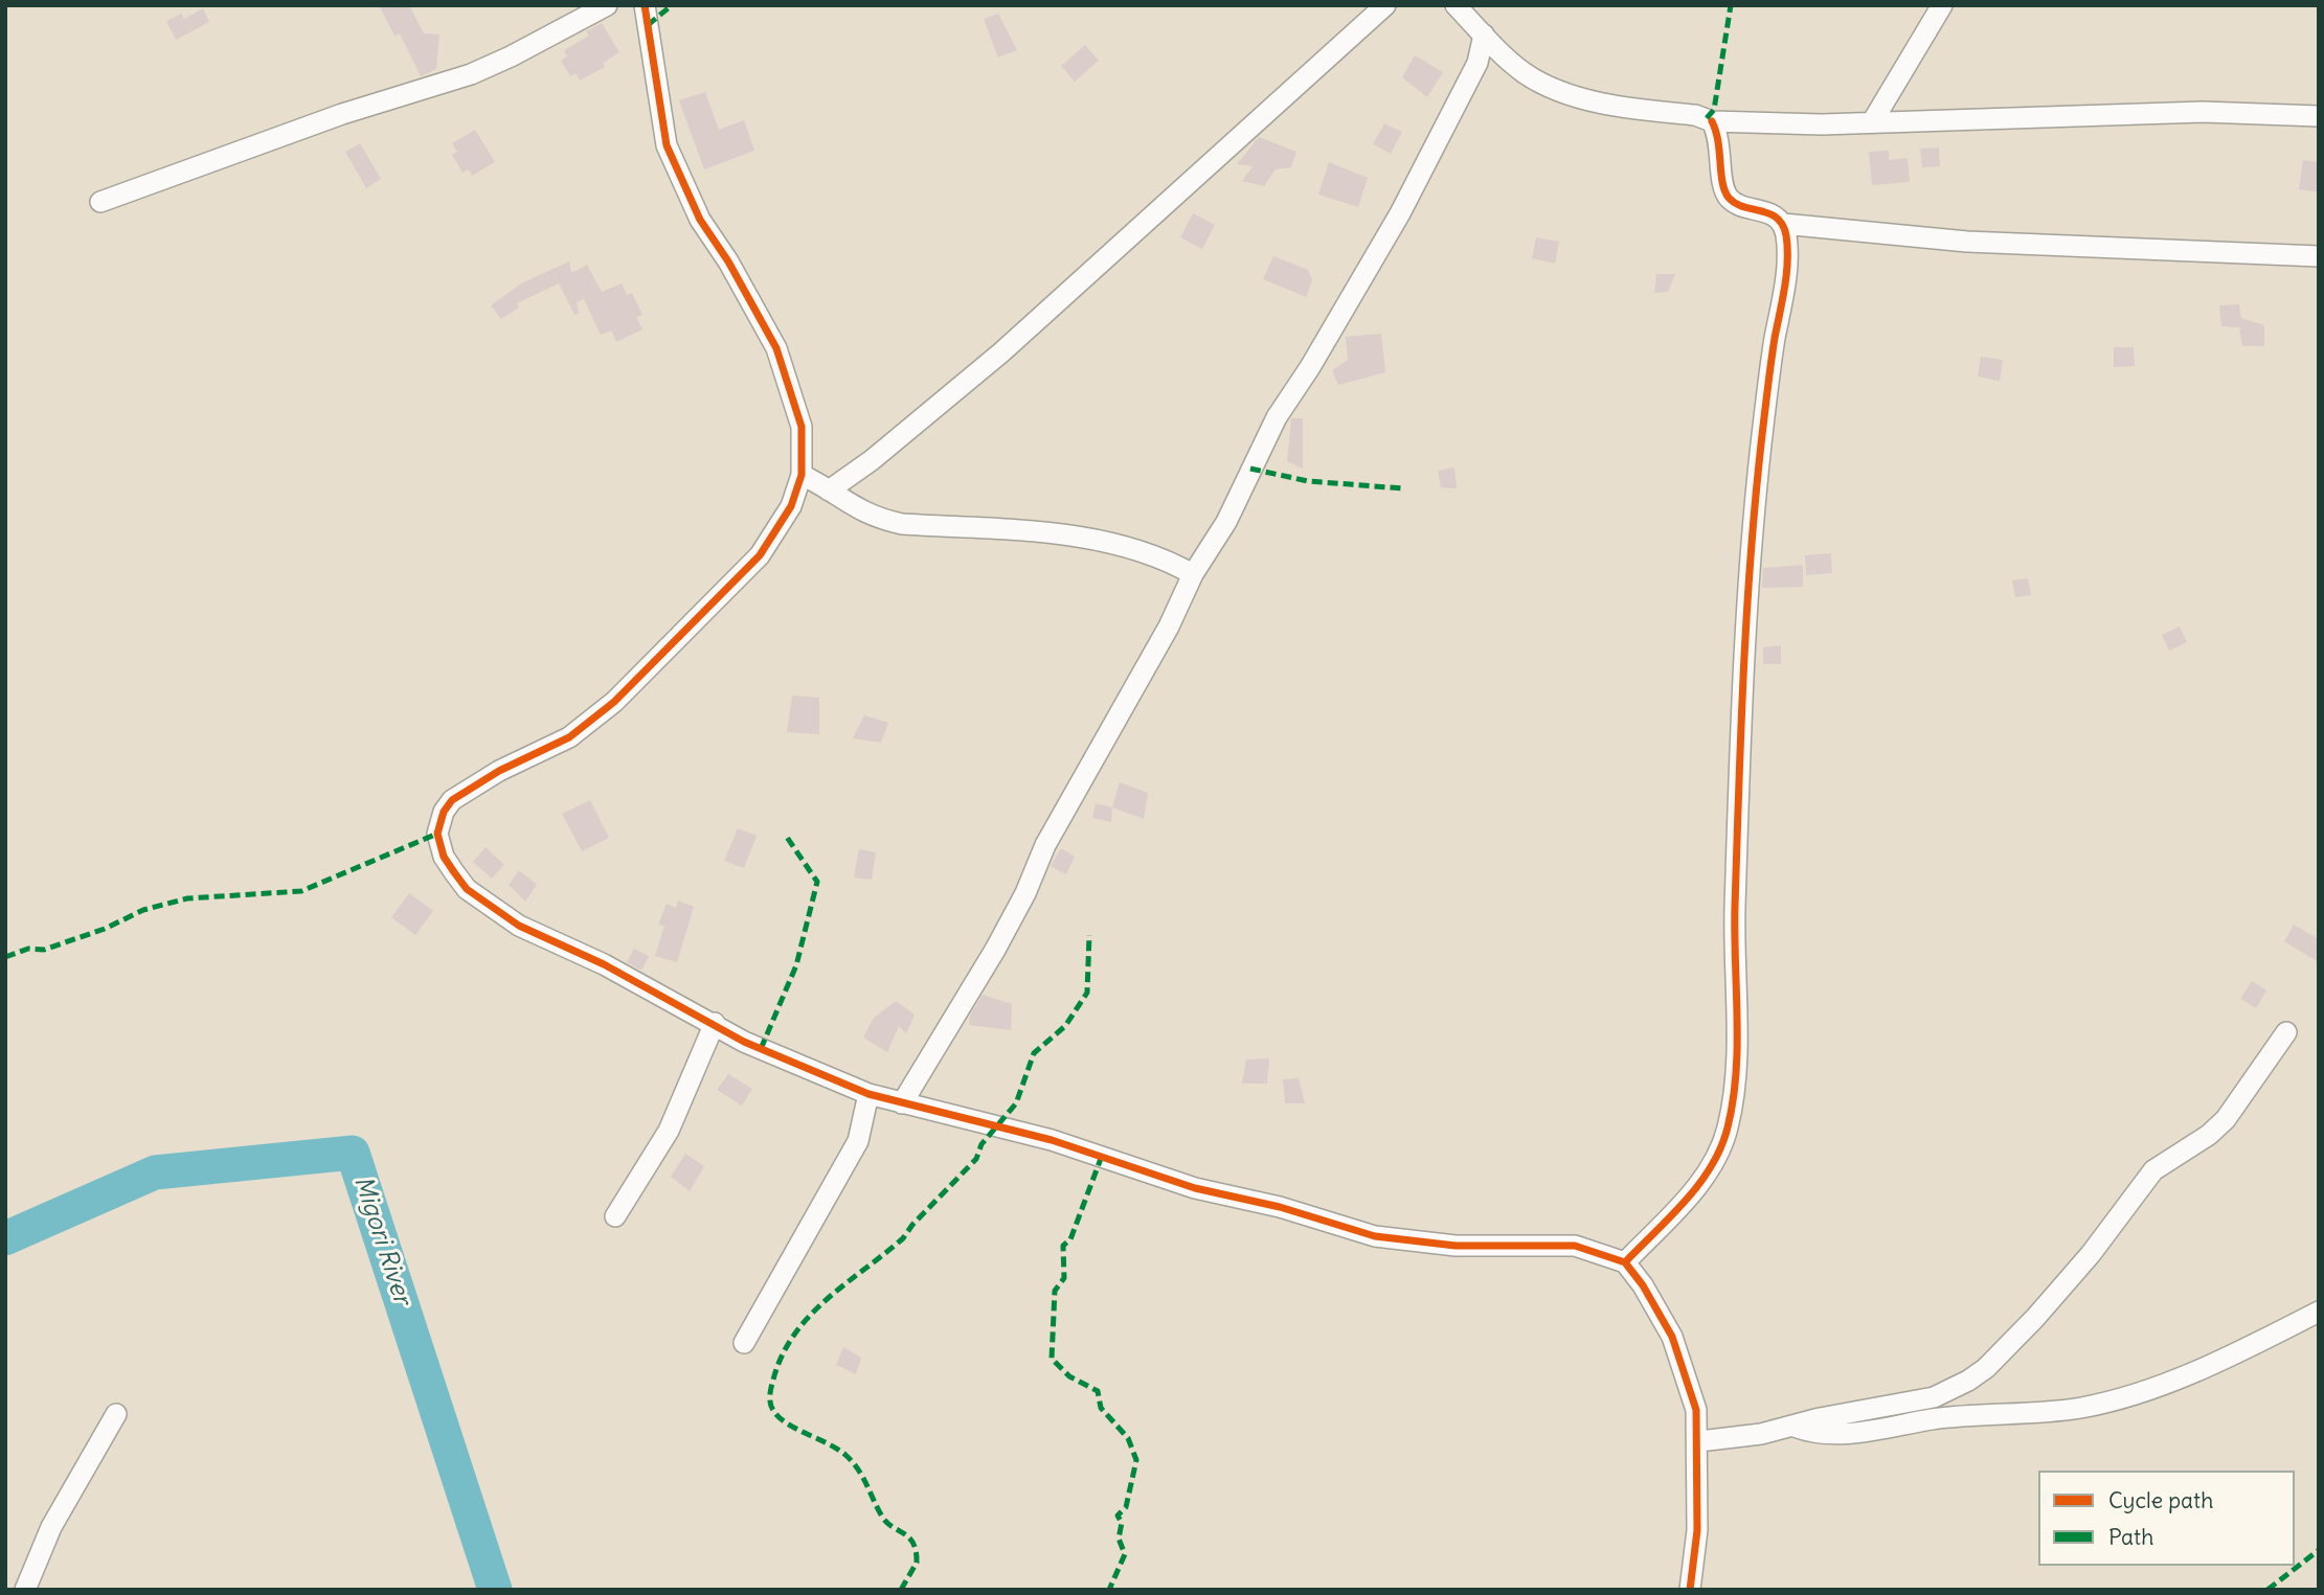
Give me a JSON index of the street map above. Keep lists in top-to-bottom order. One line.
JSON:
{"water":["Migori River"],"legend":["Cycle path","Path"]}
